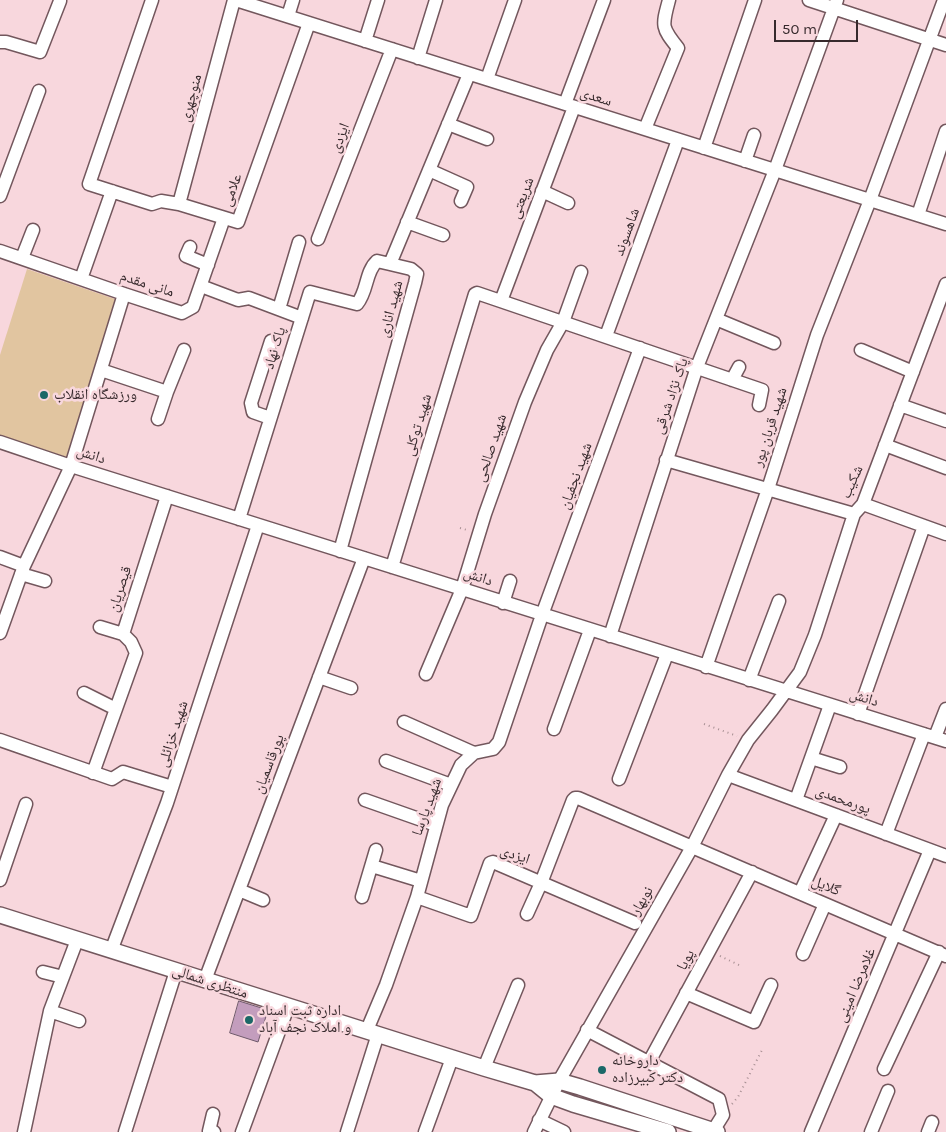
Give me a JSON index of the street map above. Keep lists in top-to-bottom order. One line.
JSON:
{"streets":{"main road":["منتظری شمالی"],"street":["سعدی","منوچهری","ایزدی","علامی","شریعتی","شاهسوند","مانی مقدم","شهید اناری","پاک نهاد","پاک نژاد شرقی","شهید توکلی","شهید قربان پور","شهید صالحی","دانش","شهید نجفیان","شکیب","قیصریان","شهید خزائلی","پورقاسمیان","پورمحمدی","شهید پارسا","گلایل","نوبهار","پویا","غلامرضا امینی"]},"crossings":[["سعدی","منوچهری"],["سعدی","ایزدی"],["سعدی","علامی"],["سعدی","شریعتی"],["سعدی","شاهسوند"],["سعدی","شهید اناری"],["سعدی","پاک نژاد شرقی"],["سعدی","شهید قربان پور"],["منوچهری","علامی"],["ایزدی","شهید پارسا"],["ایزدی","گلایل"],["علامی","مانی مقدم"],["شریعتی","شهید توکلی"],["شهید اناری","پاک نهاد"],["شهید اناری","دانش"],["پاک نهاد","دانش"],["پاک نژاد شرقی","دانش"],["شهید توکلی","دانش"],["شهید قربان پور","دانش"],["شهید صالحی","دانش"],["دانش","شهید نجفیان"],["دانش","شکیب"],["دانش","قیصریان"],["دانش","شهید خزائلی"],["دانش","پورقاسمیان"],["دانش","شهید پارسا"],["دانش","نوبهار"],["شهید نجفیان","شهید پارسا"],["شکیب","نوبهار"],["شهید خزائلی","منتظری شمالی"],["پورقاسمیان","منتظری شمالی"],["پورمحمدی","نوبهار"],["پورمحمدی","غلامرضا امینی"],["شهید پارسا","منتظری شمالی"],["گلایل","نوبهار"],["گلایل","پویا"],["گلایل","غلامرضا امینی"],["نوبهار","منتظری شمالی"]],"places":["ورزشگاه انقلاب","اداره ثبت اسناد و املاک نجف آباد","داروخانه دکتر کبیرزاده"],"scale_bar":"50 m"}
